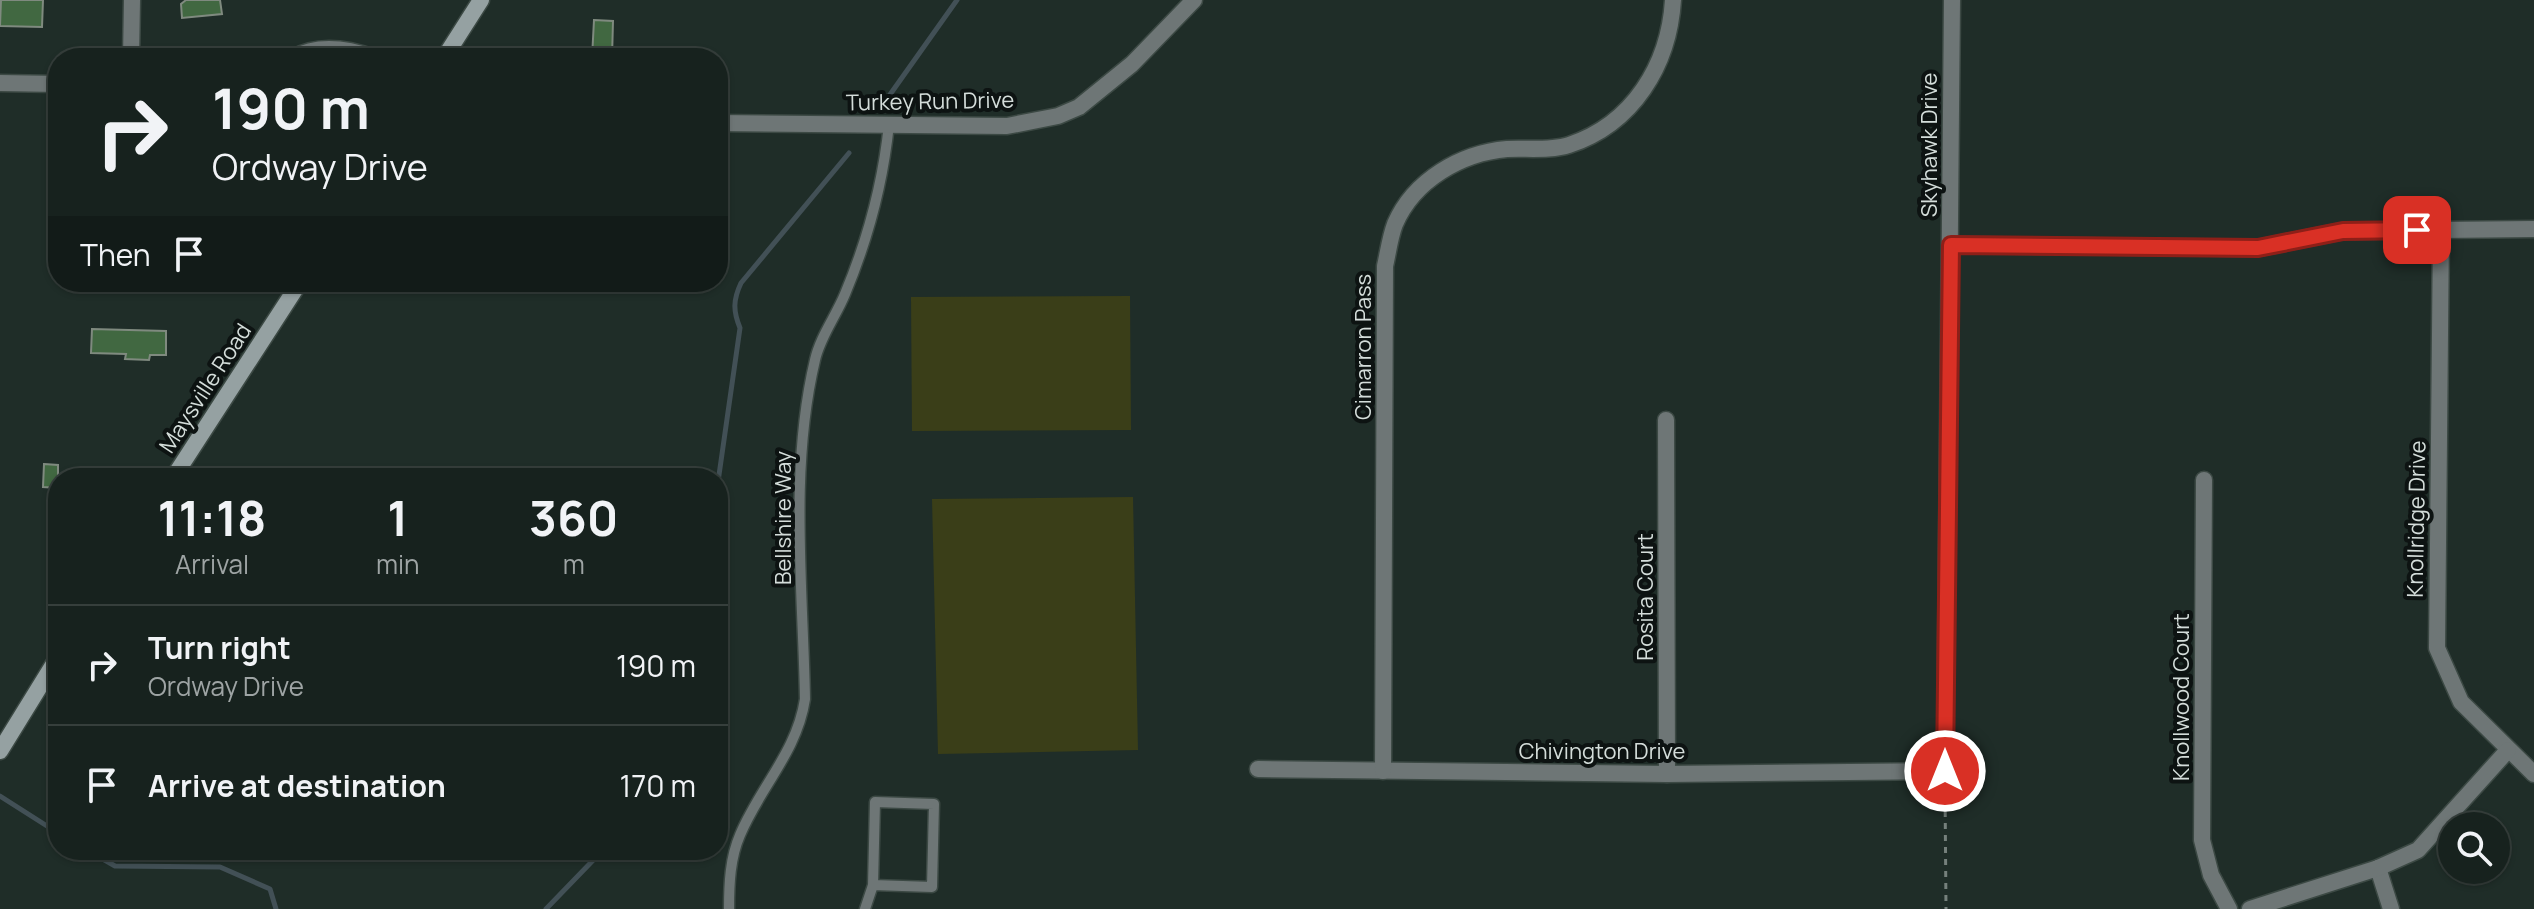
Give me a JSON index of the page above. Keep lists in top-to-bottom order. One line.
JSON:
{"streets":{"main road":["Maysville Road"],"street":["Turkey Run Drive","Skyhawk Drive","Cimarron Pass","Knollridge Drive","Rosita Court","Knollwood Court","Chivington Drive"],"lane":["Bellshire Way"]},"crossings":[["Turkey Run Drive","Bellshire Way"],["Skyhawk Drive","Chivington Drive"],["Cimarron Pass","Chivington Drive"],["Rosita Court","Chivington Drive"]],"page":{"turn":["190 m","Ordway Drive"],"then":"Then","eta":["11:18","Arrival","1","min","360","m"],"list":[{"name":"Turn right","note":"Ordway Drive","value":"190 m"},{"name":"Arrive at destination","value":"170 m"}]}}
